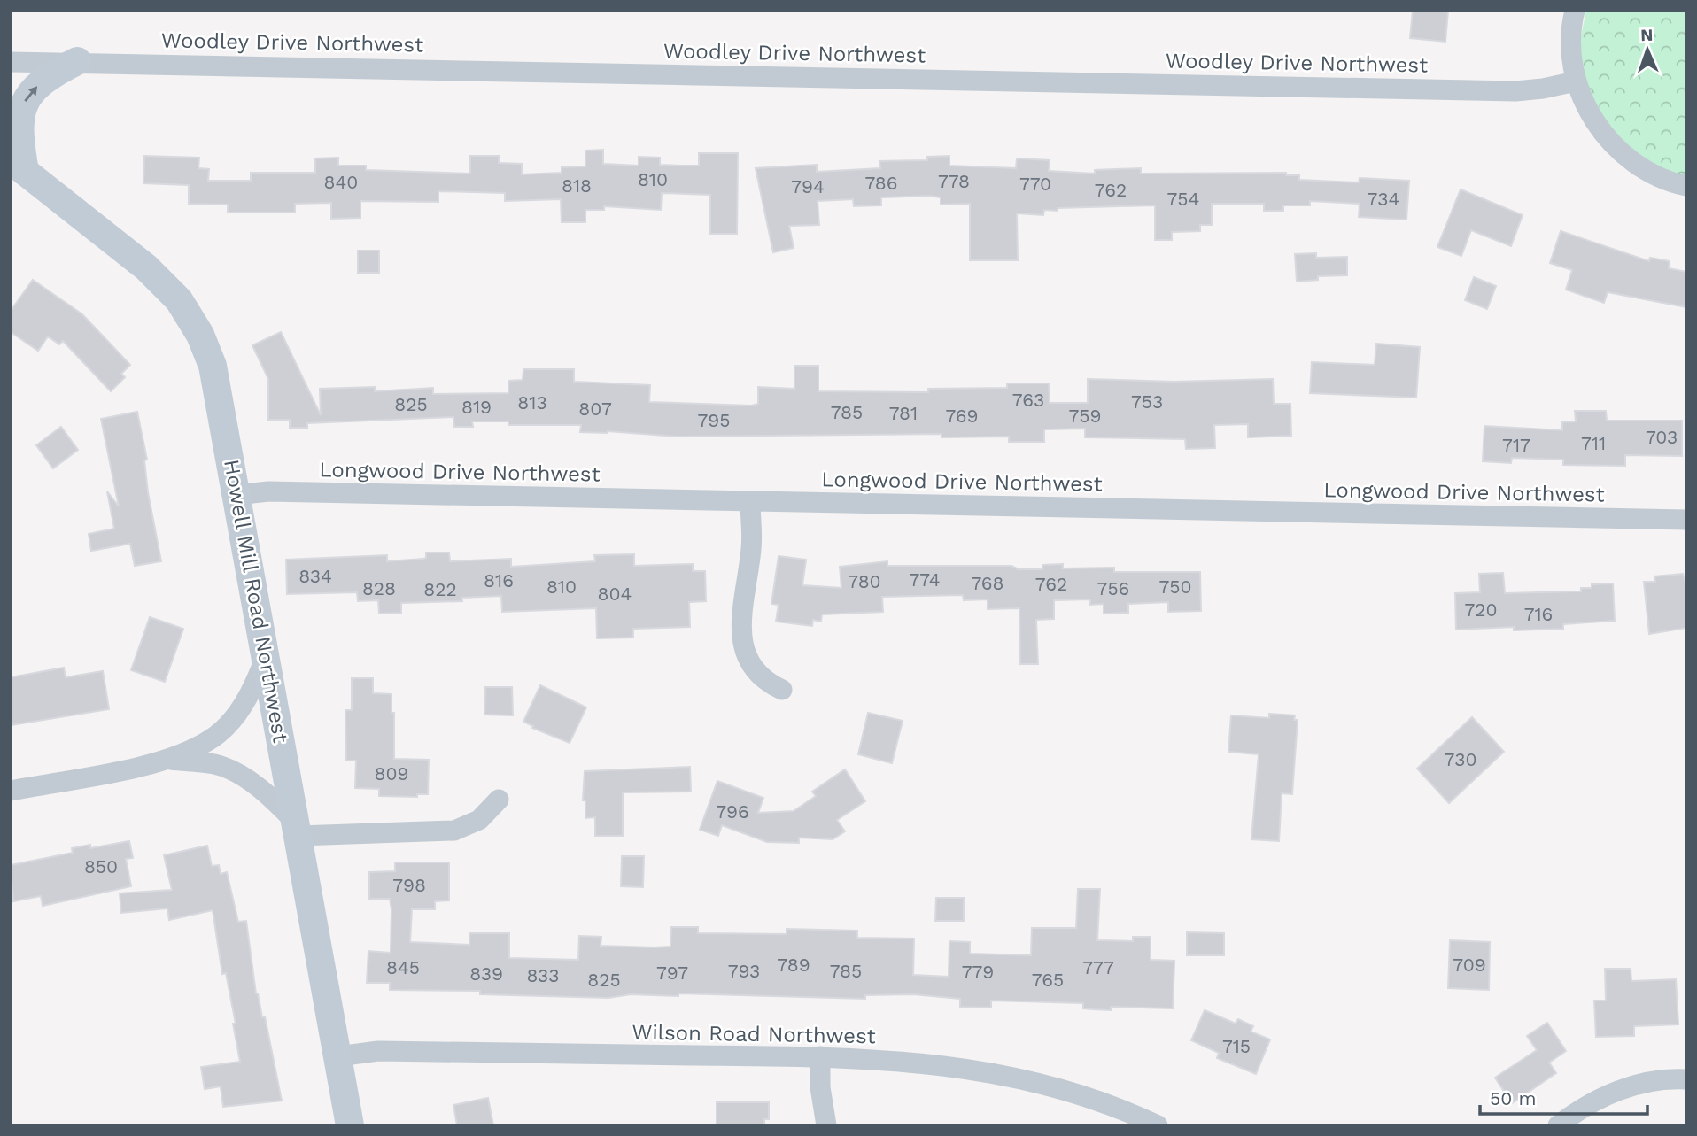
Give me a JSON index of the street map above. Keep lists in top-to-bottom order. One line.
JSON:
{"streets":{"main road":["Howell Mill Road Northwest"],"street":["Woodley Drive Northwest","Longwood Drive Northwest","Wilson Road Northwest"]},"crossings":[["Longwood Drive Northwest","Howell Mill Road Northwest"],["Howell Mill Road Northwest","Wilson Road Northwest"]],"house_numbers":["810","778","840","786","770","818","794","762","754","734","763","753","813","825","819","807","785","781","769","759","795","703","711","717","834","774","816","780","768","762","810","750","828","756","822","804","720","716","730","809","796","850","798","789","709","845","777","793","785","779","797","839","833","825","765","715"],"scale_bar":"50 m","north":"top"}
